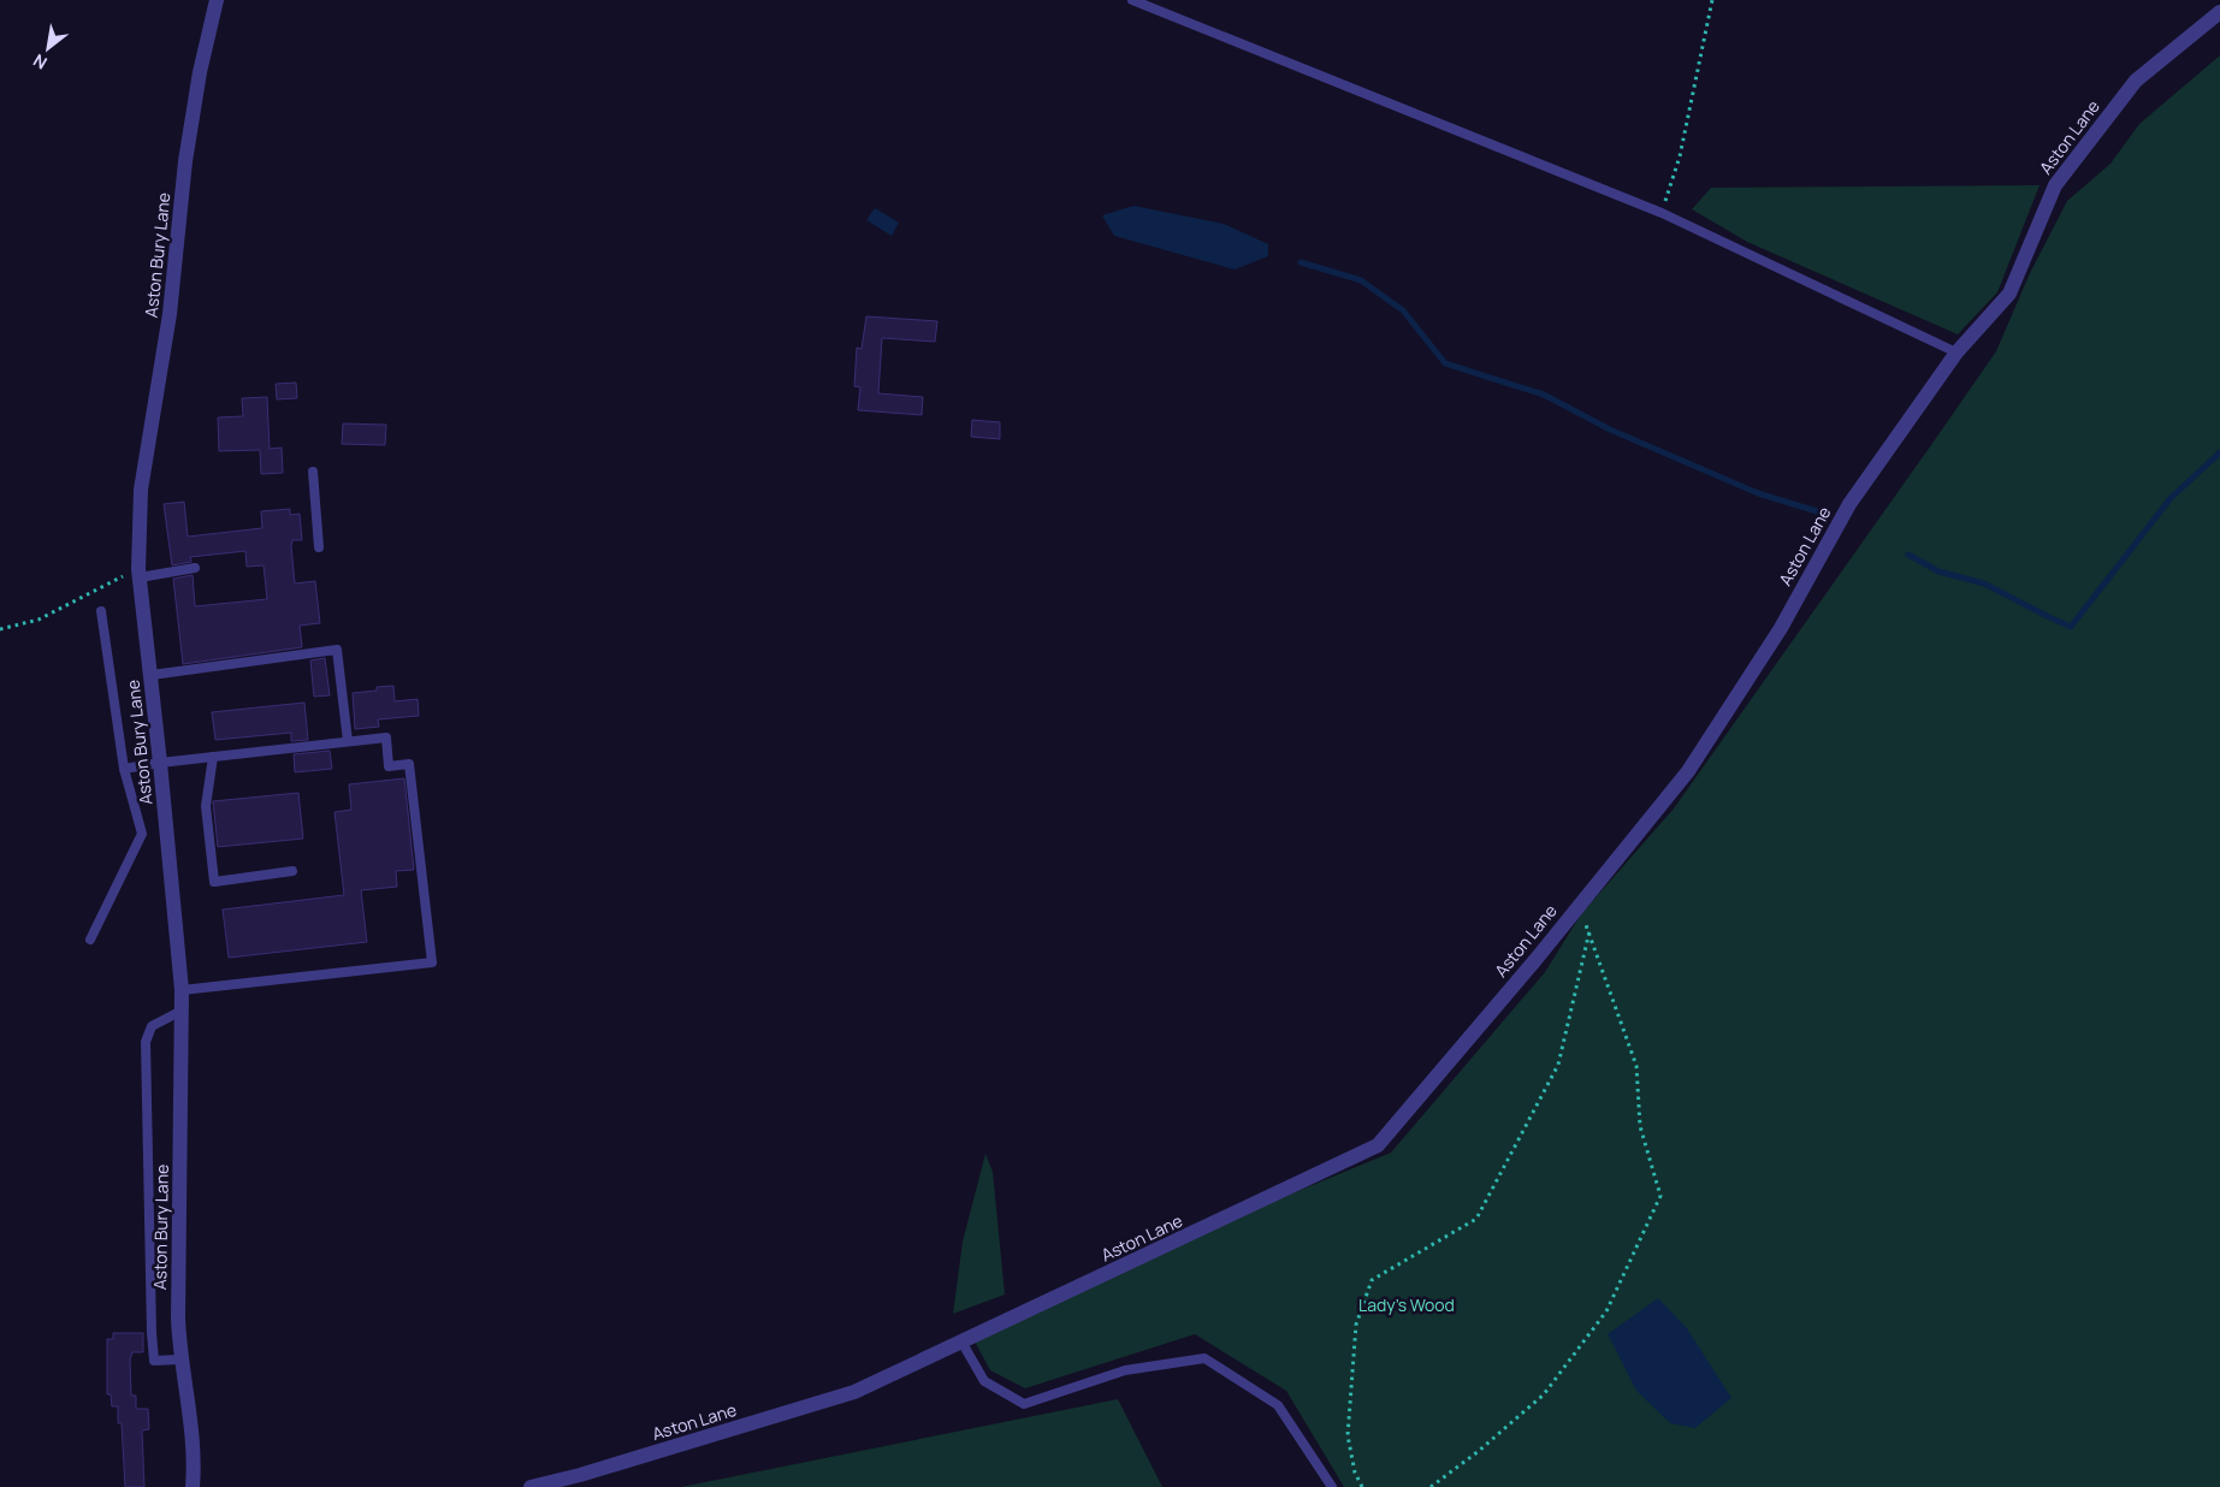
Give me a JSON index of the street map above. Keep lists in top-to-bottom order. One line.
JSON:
{"streets":{"street":["Aston Lane","Aston Bury Lane"]},"parks":["Lady's Wood"],"north":"bottom left"}
